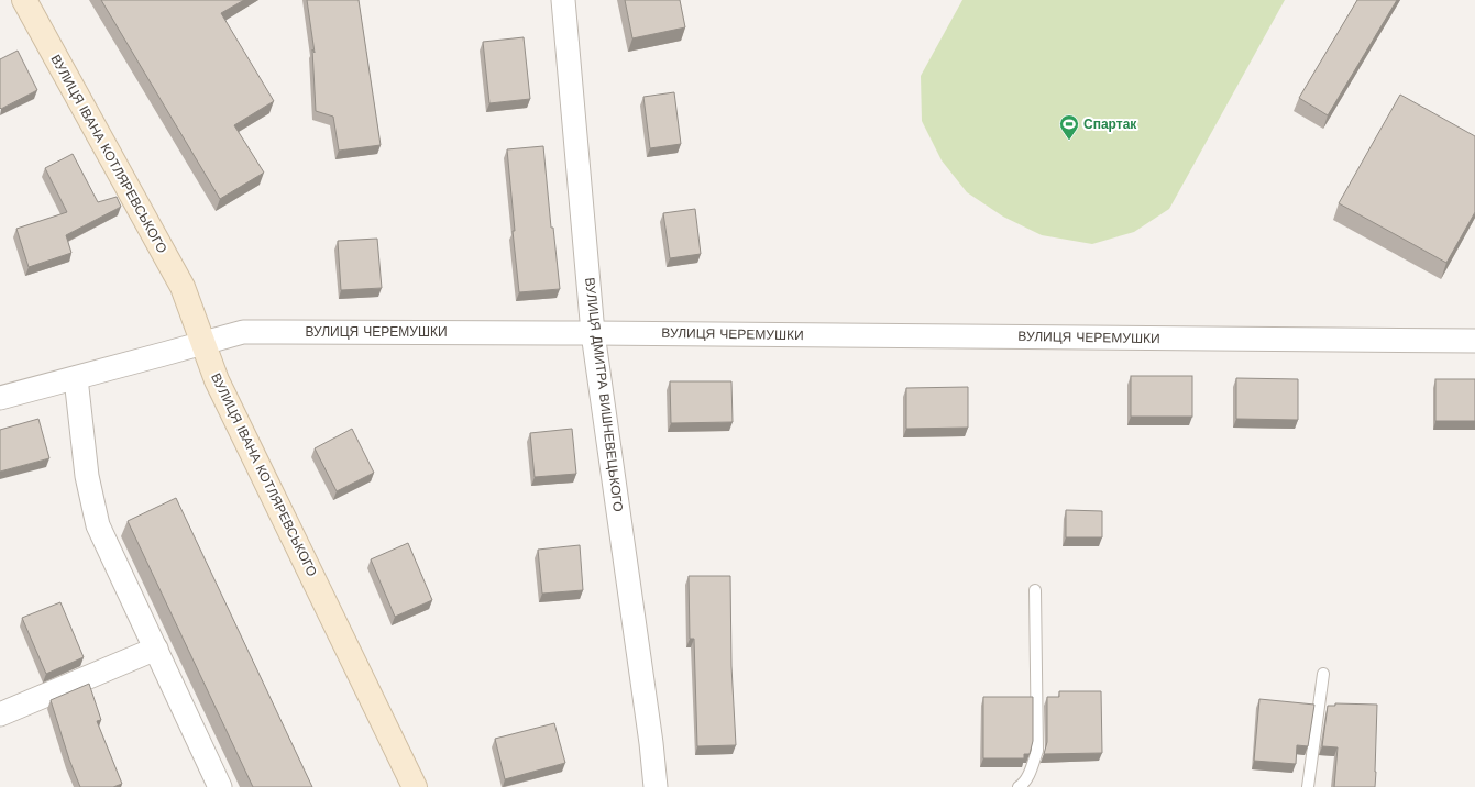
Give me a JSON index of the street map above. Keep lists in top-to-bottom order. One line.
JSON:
{"streets":{"street":["ВУЛИЦЯ ІВАНА КОТЛЯРЕВСЬКОГО","ВУЛИЦЯ ЧЕРЕМУШКИ","ВУЛИЦЯ ДМИТРА ВИШНЕВЕЦЬКОГО"]},"crossings":[["ВУЛИЦЯ ІВАНА КОТЛЯРЕВСЬКОГО","ВУЛИЦЯ ЧЕРЕМУШКИ"],["ВУЛИЦЯ ЧЕРЕМУШКИ","ВУЛИЦЯ ДМИТРА ВИШНЕВЕЦЬКОГО"]],"places":{"sports":["Спартак"]}}
